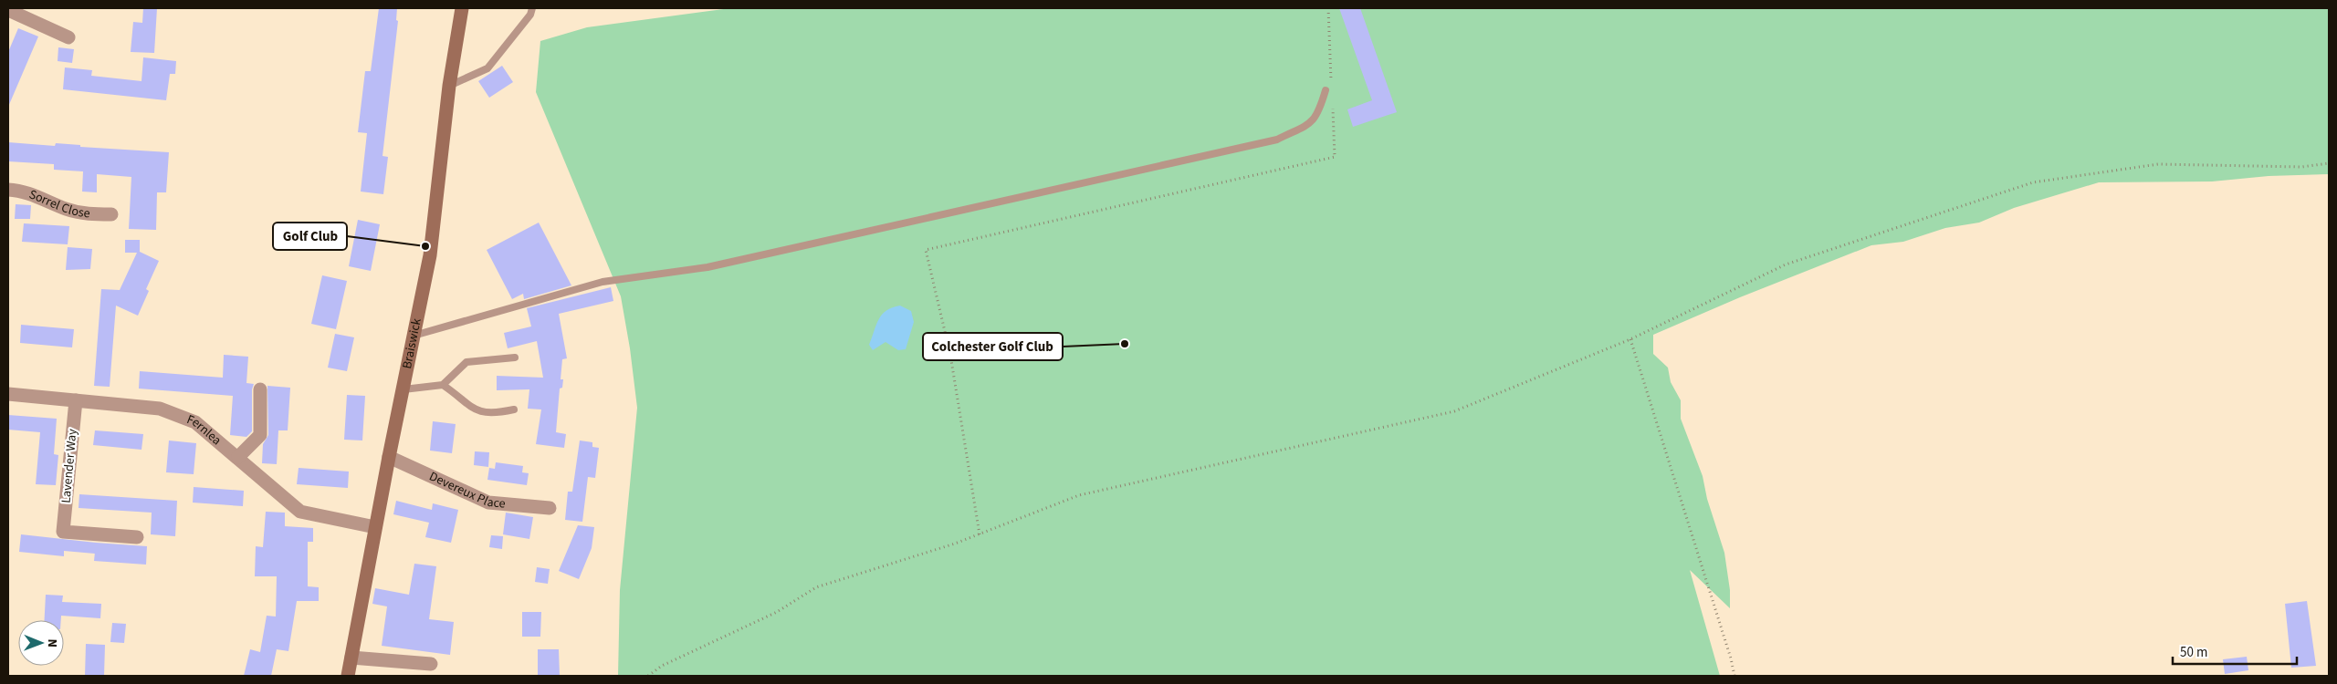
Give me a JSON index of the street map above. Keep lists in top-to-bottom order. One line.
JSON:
{"streets":{"main road":["Braiswick"],"street":["Sorrel Close","Fernlea","Lavender Way","Devereux Place"]},"crossings":[["Braiswick","Fernlea"],["Braiswick","Devereux Place"],["Fernlea","Lavender Way"]],"places":["Golf Club","Colchester Golf Club"],"scale_bar":"50 m","north":"right"}
